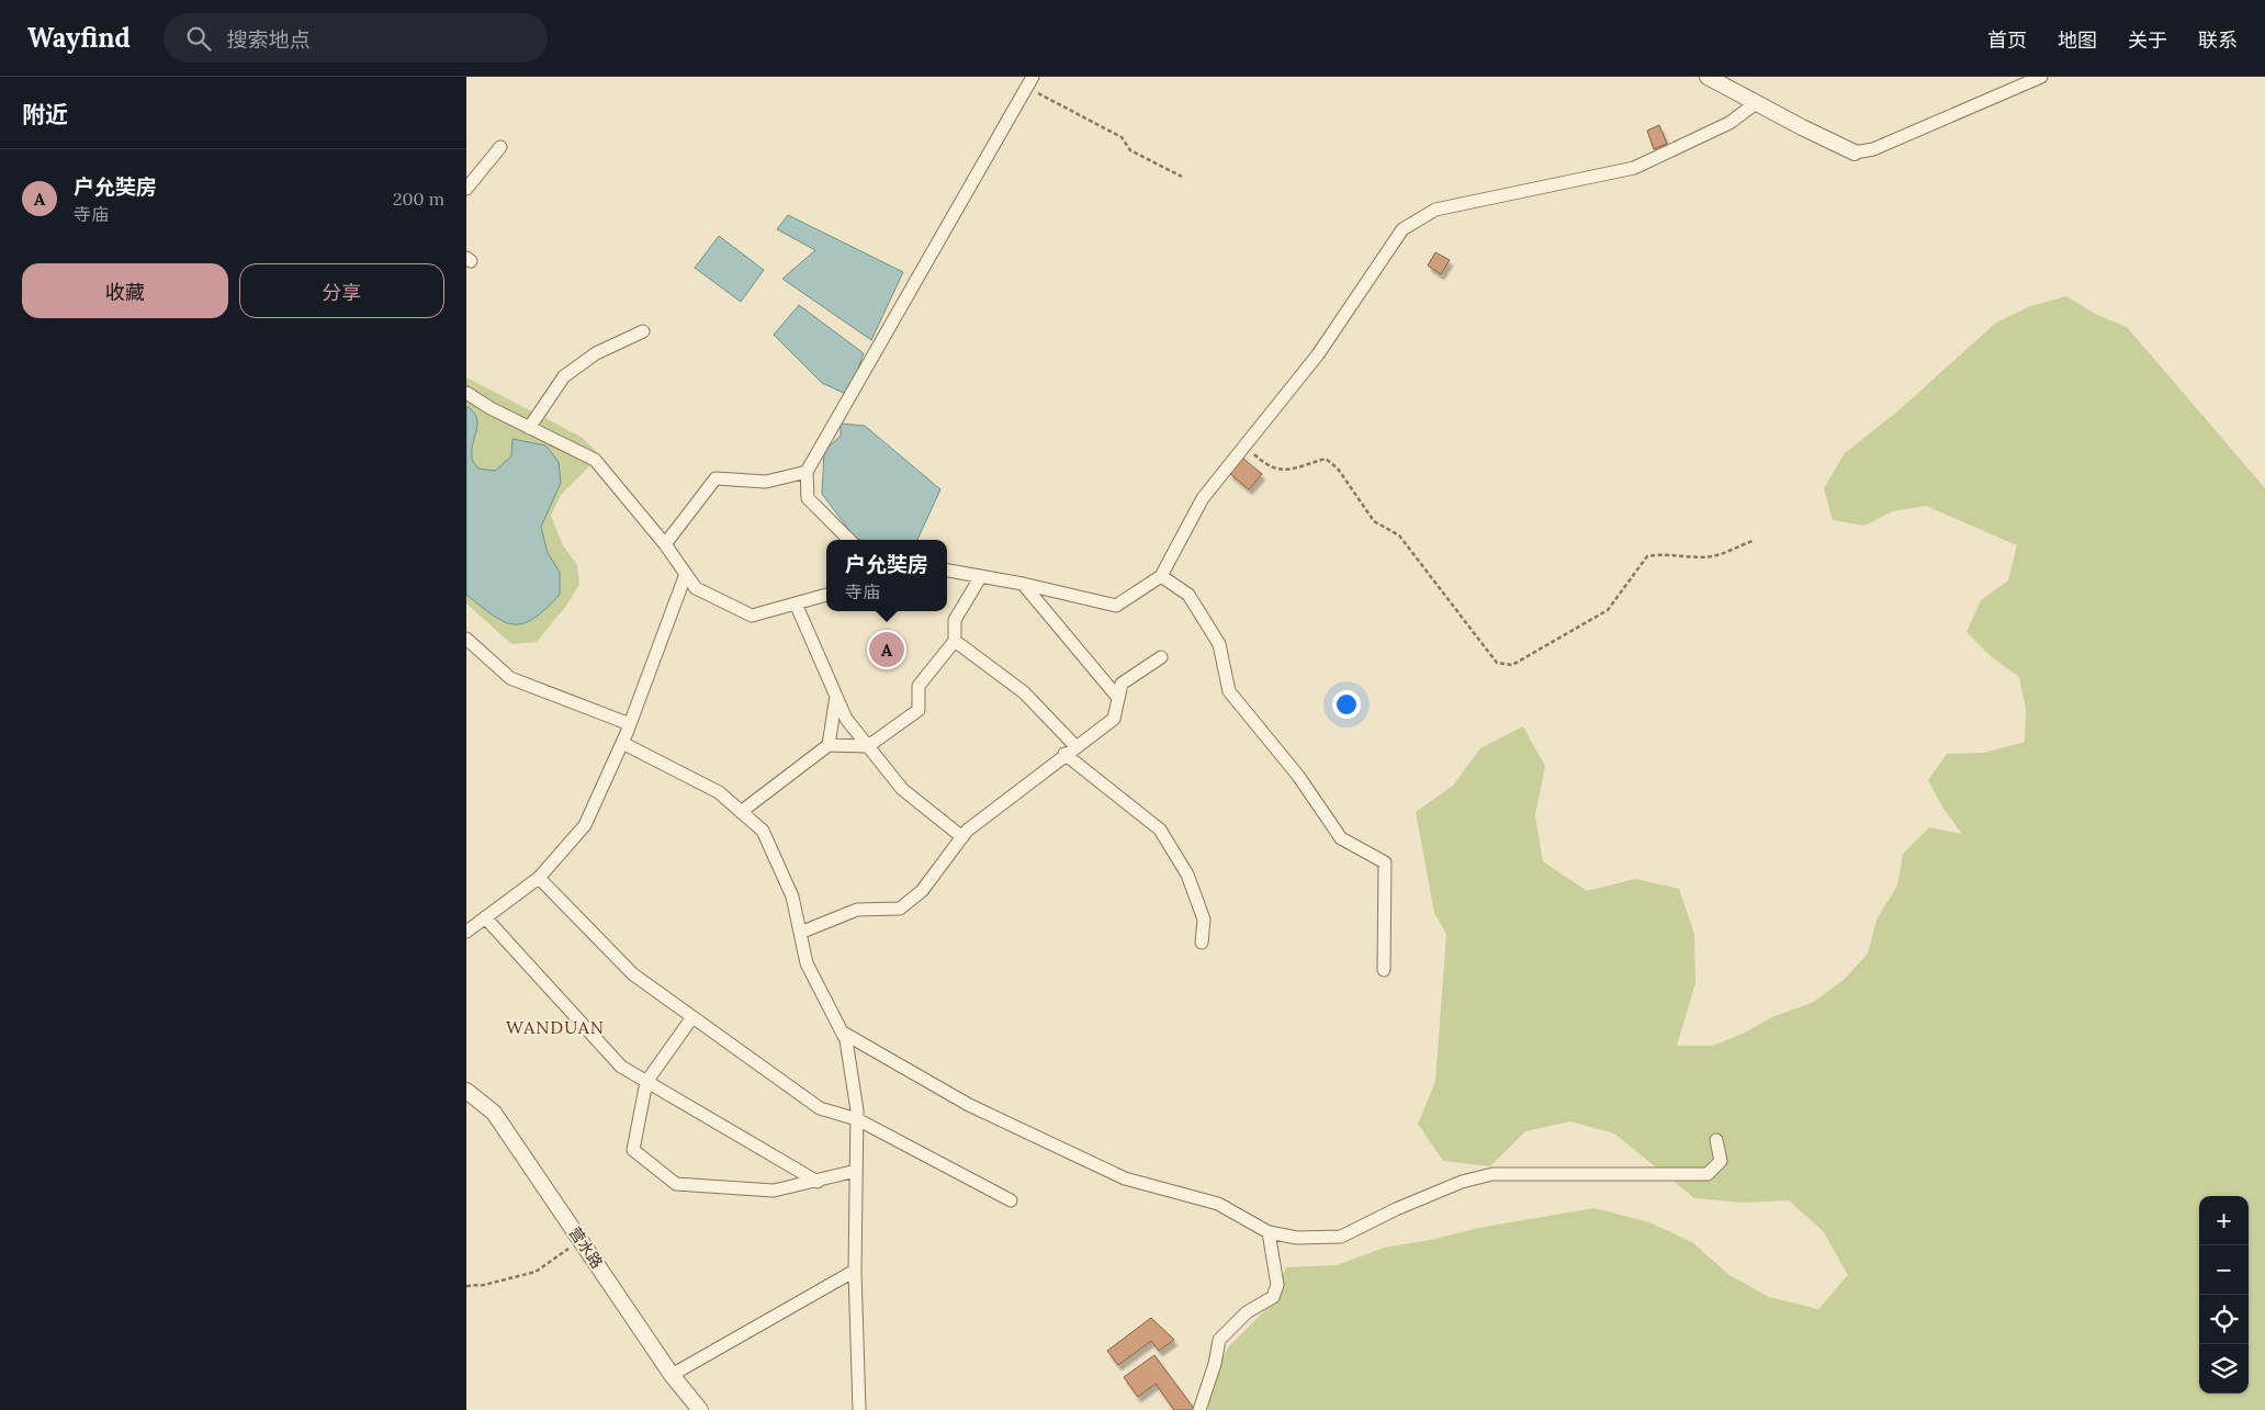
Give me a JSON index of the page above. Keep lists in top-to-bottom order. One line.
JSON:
{"streets":{"street":["营水路"]},"districts":["WANDUAN"],"page":{"header":"Wayfind","search":"搜索地点","nav":["首页","地图","关于","联系"],"heading":"附近","list":[{"mark":"A","name":"户允奘房","note":"寺庙","value":"200 m"}],"buttons":["收藏","分享"],"popup":["户允奘房","寺庙"],"pins":"A","map_buttons":["+","−"]}}
